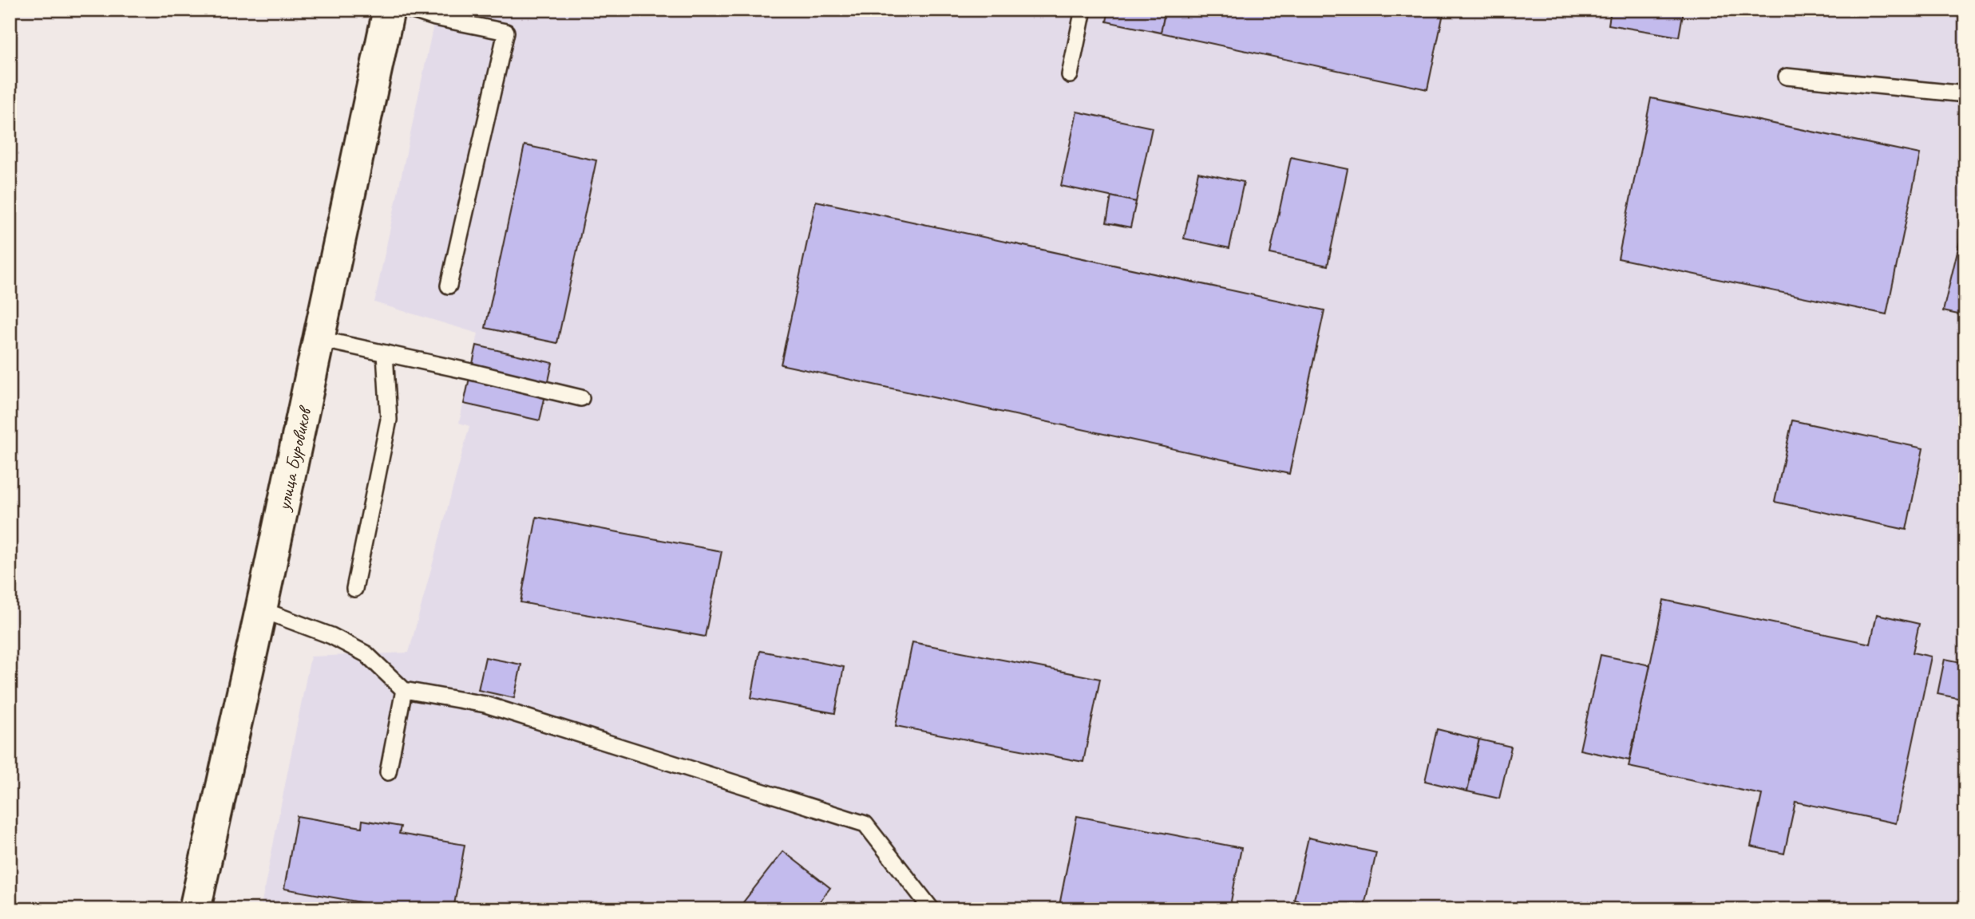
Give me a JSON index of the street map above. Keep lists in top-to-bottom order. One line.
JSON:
{"streets":{"street":["улица Буровиков"]}}
